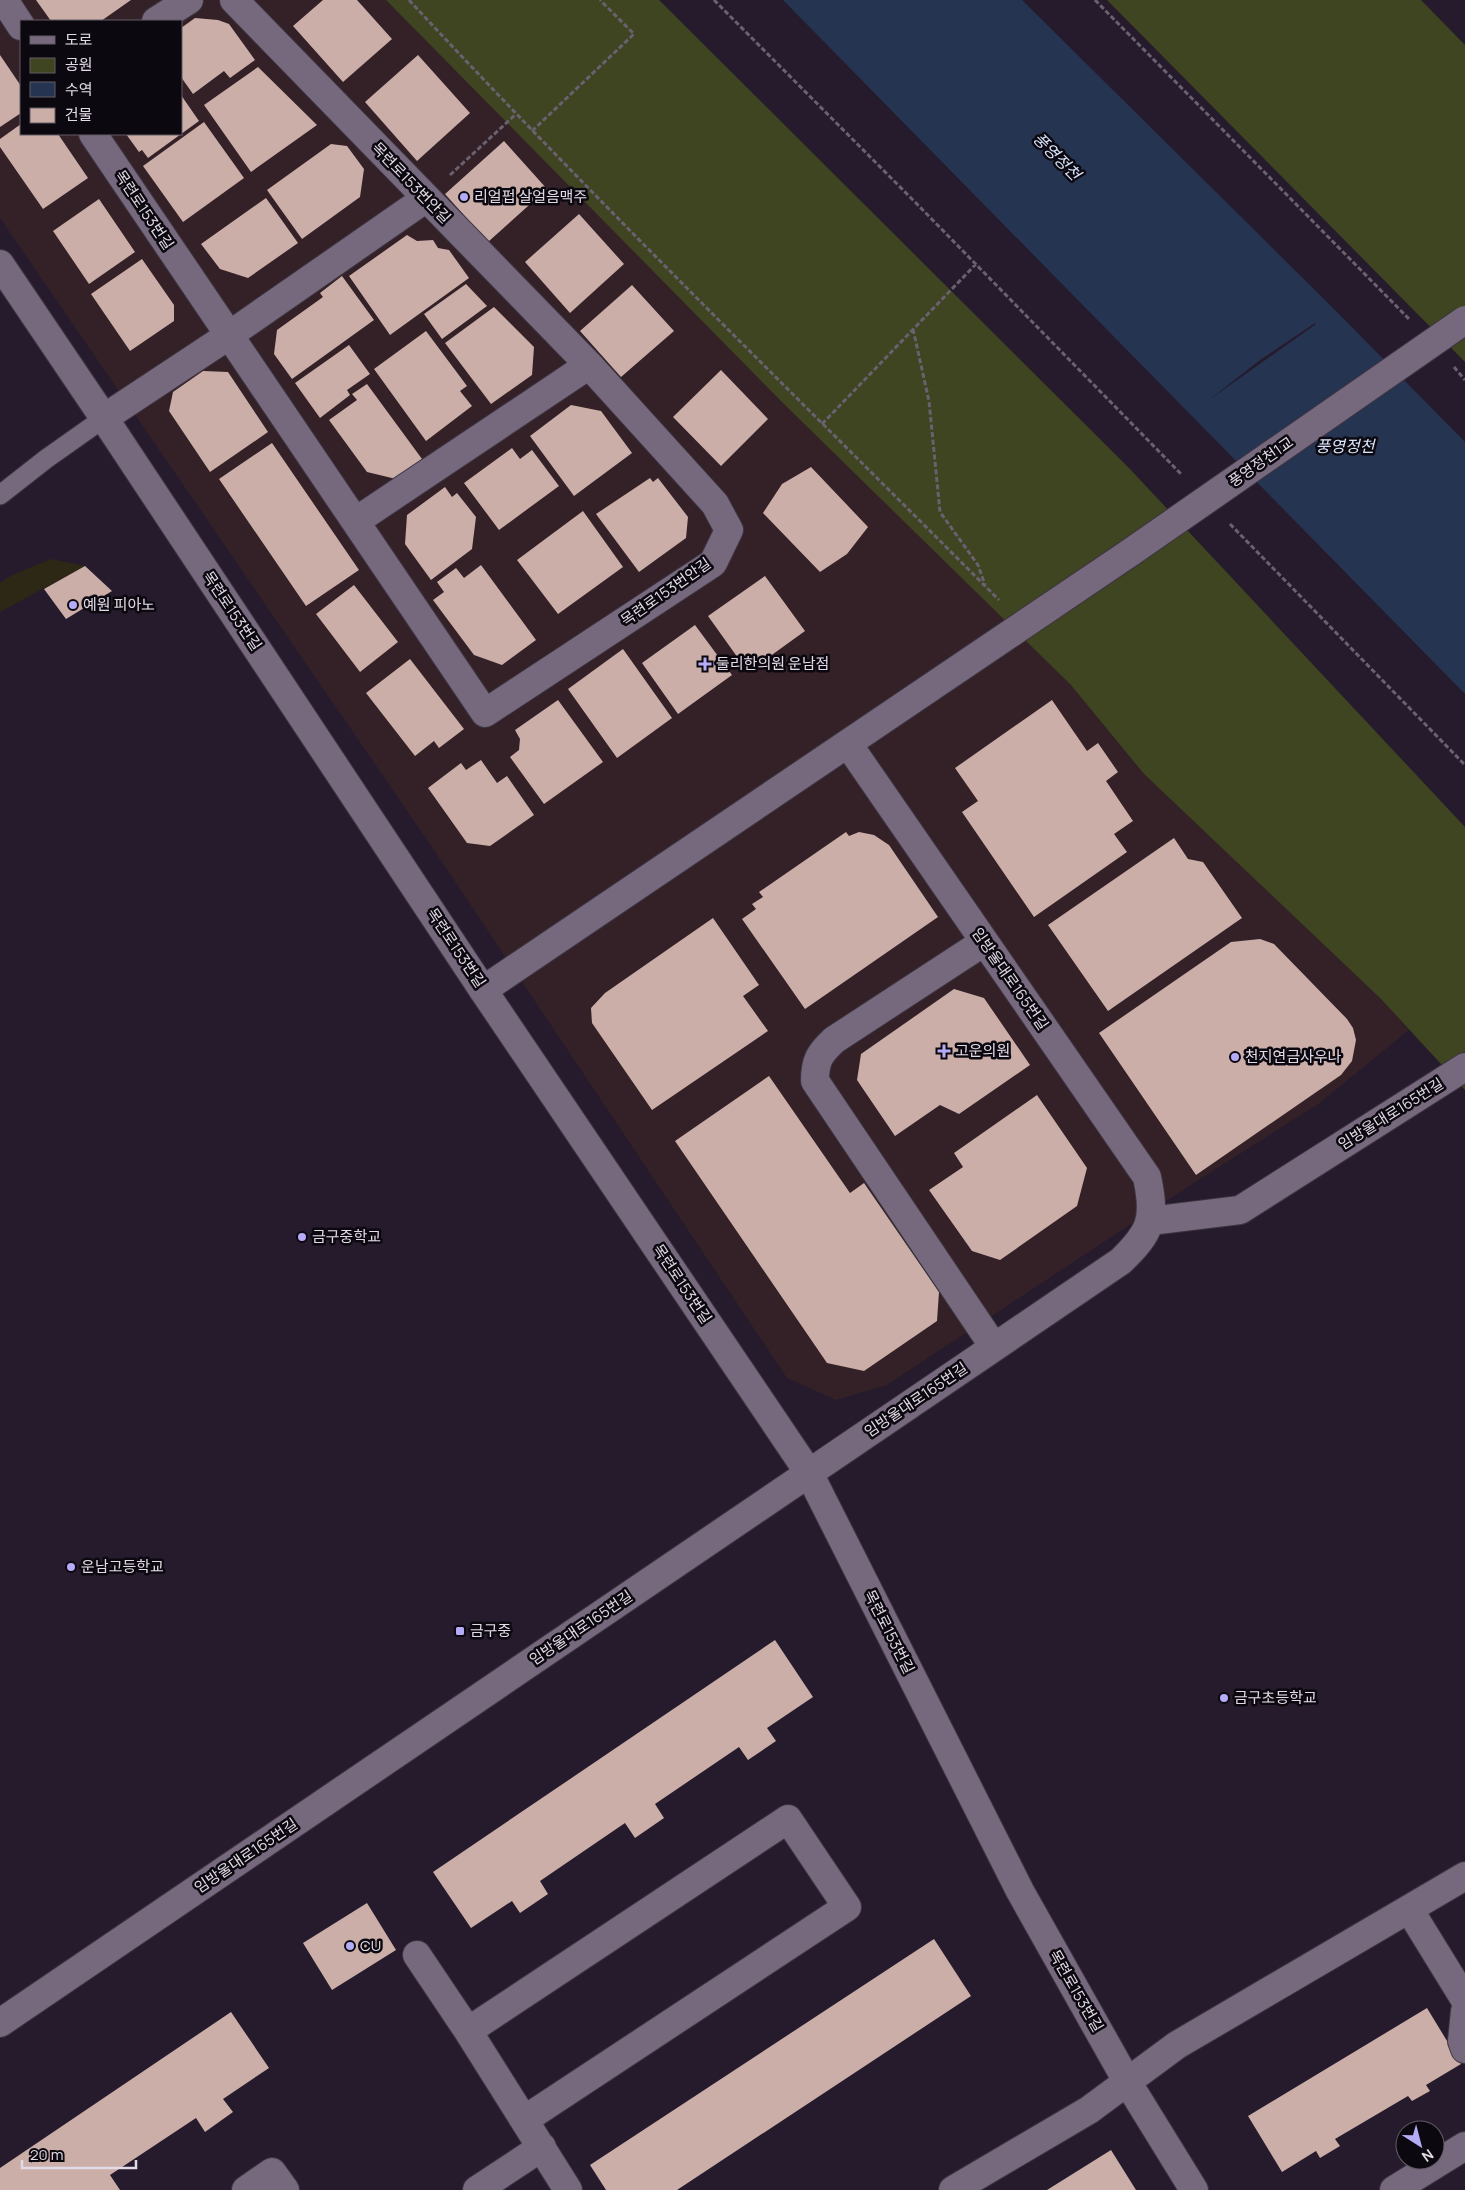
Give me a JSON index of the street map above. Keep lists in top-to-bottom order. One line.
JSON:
{"streets":{"street":["목련로153번안길","목련로153번길","풍영정천1교","임방울대로165번길"]},"crossings":[["목련로153번안길","목련로153번길"],["목련로153번길","풍영정천1교"],["목련로153번길","임방울대로165번길"],["풍영정천1교","임방울대로165번길"]],"water":["풍영정천"],"places":{"other":["리얼펍 살얼음맥주","예원 피아노","천지연금사우나","금구중학교","운남고등학교","금구초등학교","CU"],"health":["둘리한의원 운남점","고운의원"],"transit":["금구중"]},"legend":["도로","공원","수역","건물"],"scale_bar":"20 m","north":"bottom right"}
